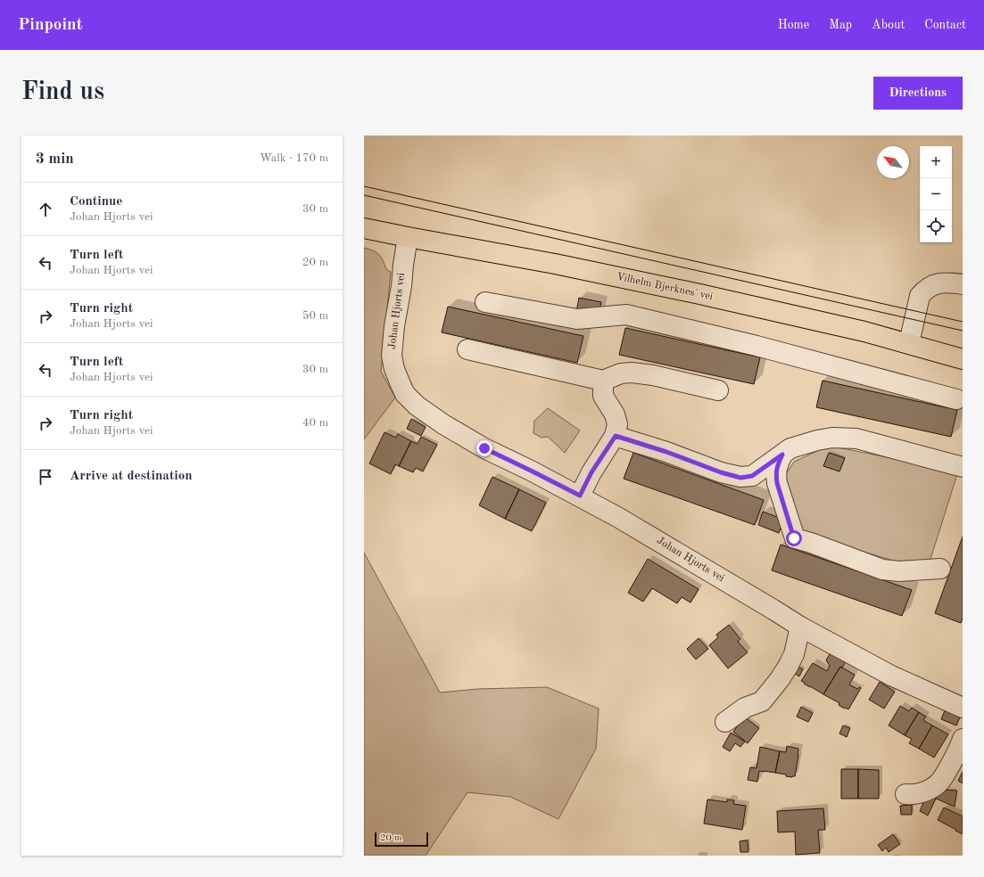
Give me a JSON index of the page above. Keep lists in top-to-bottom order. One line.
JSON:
{"streets":{"main road":["Vilhelm Bjerknes' vei"],"street":["Johan Hjorts vei"]},"crossings":[["Vilhelm Bjerknes' vei","Johan Hjorts vei"]],"scale_bar":"20 m","north":"top left","page":{"header":"Pinpoint","nav":["Home","Map","About","Contact"],"buttons":"Directions","title":"Find us","heading":["3 min","Walk · 170 m"],"map_buttons":["+","−"],"list":[["Continue","Johan Hjorts vei","30 m"],["Turn left","Johan Hjorts vei","20 m"],["Turn right","Johan Hjorts vei","50 m"],["Turn left","Johan Hjorts vei","30 m"],["Turn right","Johan Hjorts vei","40 m"],"Arrive at destination"],"scale":"20 m"}}
